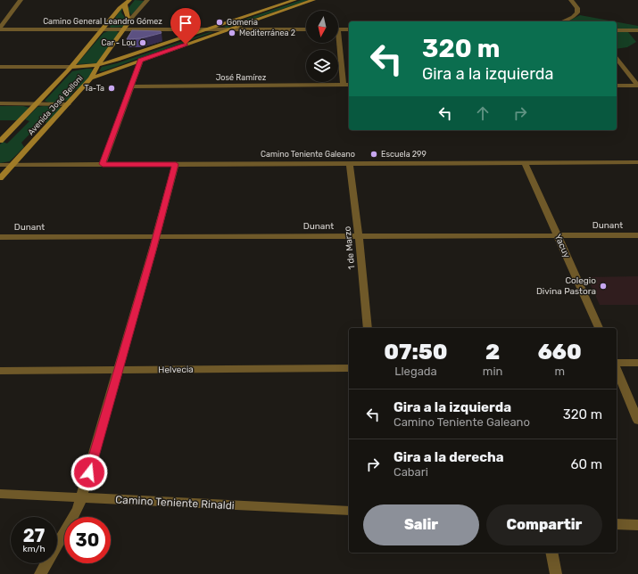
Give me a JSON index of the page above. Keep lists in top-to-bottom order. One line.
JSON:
{"streets":{"main road":["Avenida José Belloni"],"street":["Camino General Leandro Gómez","José Ramírez","Camino Teniente Galeano","Dunant","Yacuy","1 de Marzo","Helvecia","Camino Teniente Rinaldi"]},"crossings":[["Camino General Leandro Gómez","Avenida José Belloni"],["Avenida José Belloni","Camino Teniente Galeano"],["Camino Teniente Galeano","Yacuy"],["Camino Teniente Galeano","1 de Marzo"],["Dunant","Yacuy"],["Dunant","1 de Marzo"]],"places":["Gomeria","Mediterránea 2","Car - Lou","Ta-Ta","Escuela 299","Colegio Divina Pastora"],"north":"bottom","page":{"turn":["320 m","Gira a la izquierda"],"eta":["07:50","Llegada","2","min","660","m"],"list":[{"name":"Gira a la izquierda","note":"Camino Teniente Galeano","value":"320 m"},{"name":"Gira a la derecha","note":"Cabari","value":"60 m"}],"buttons":["Salir","Compartir"],"speed":"27 km/h","limit":"30"}}
